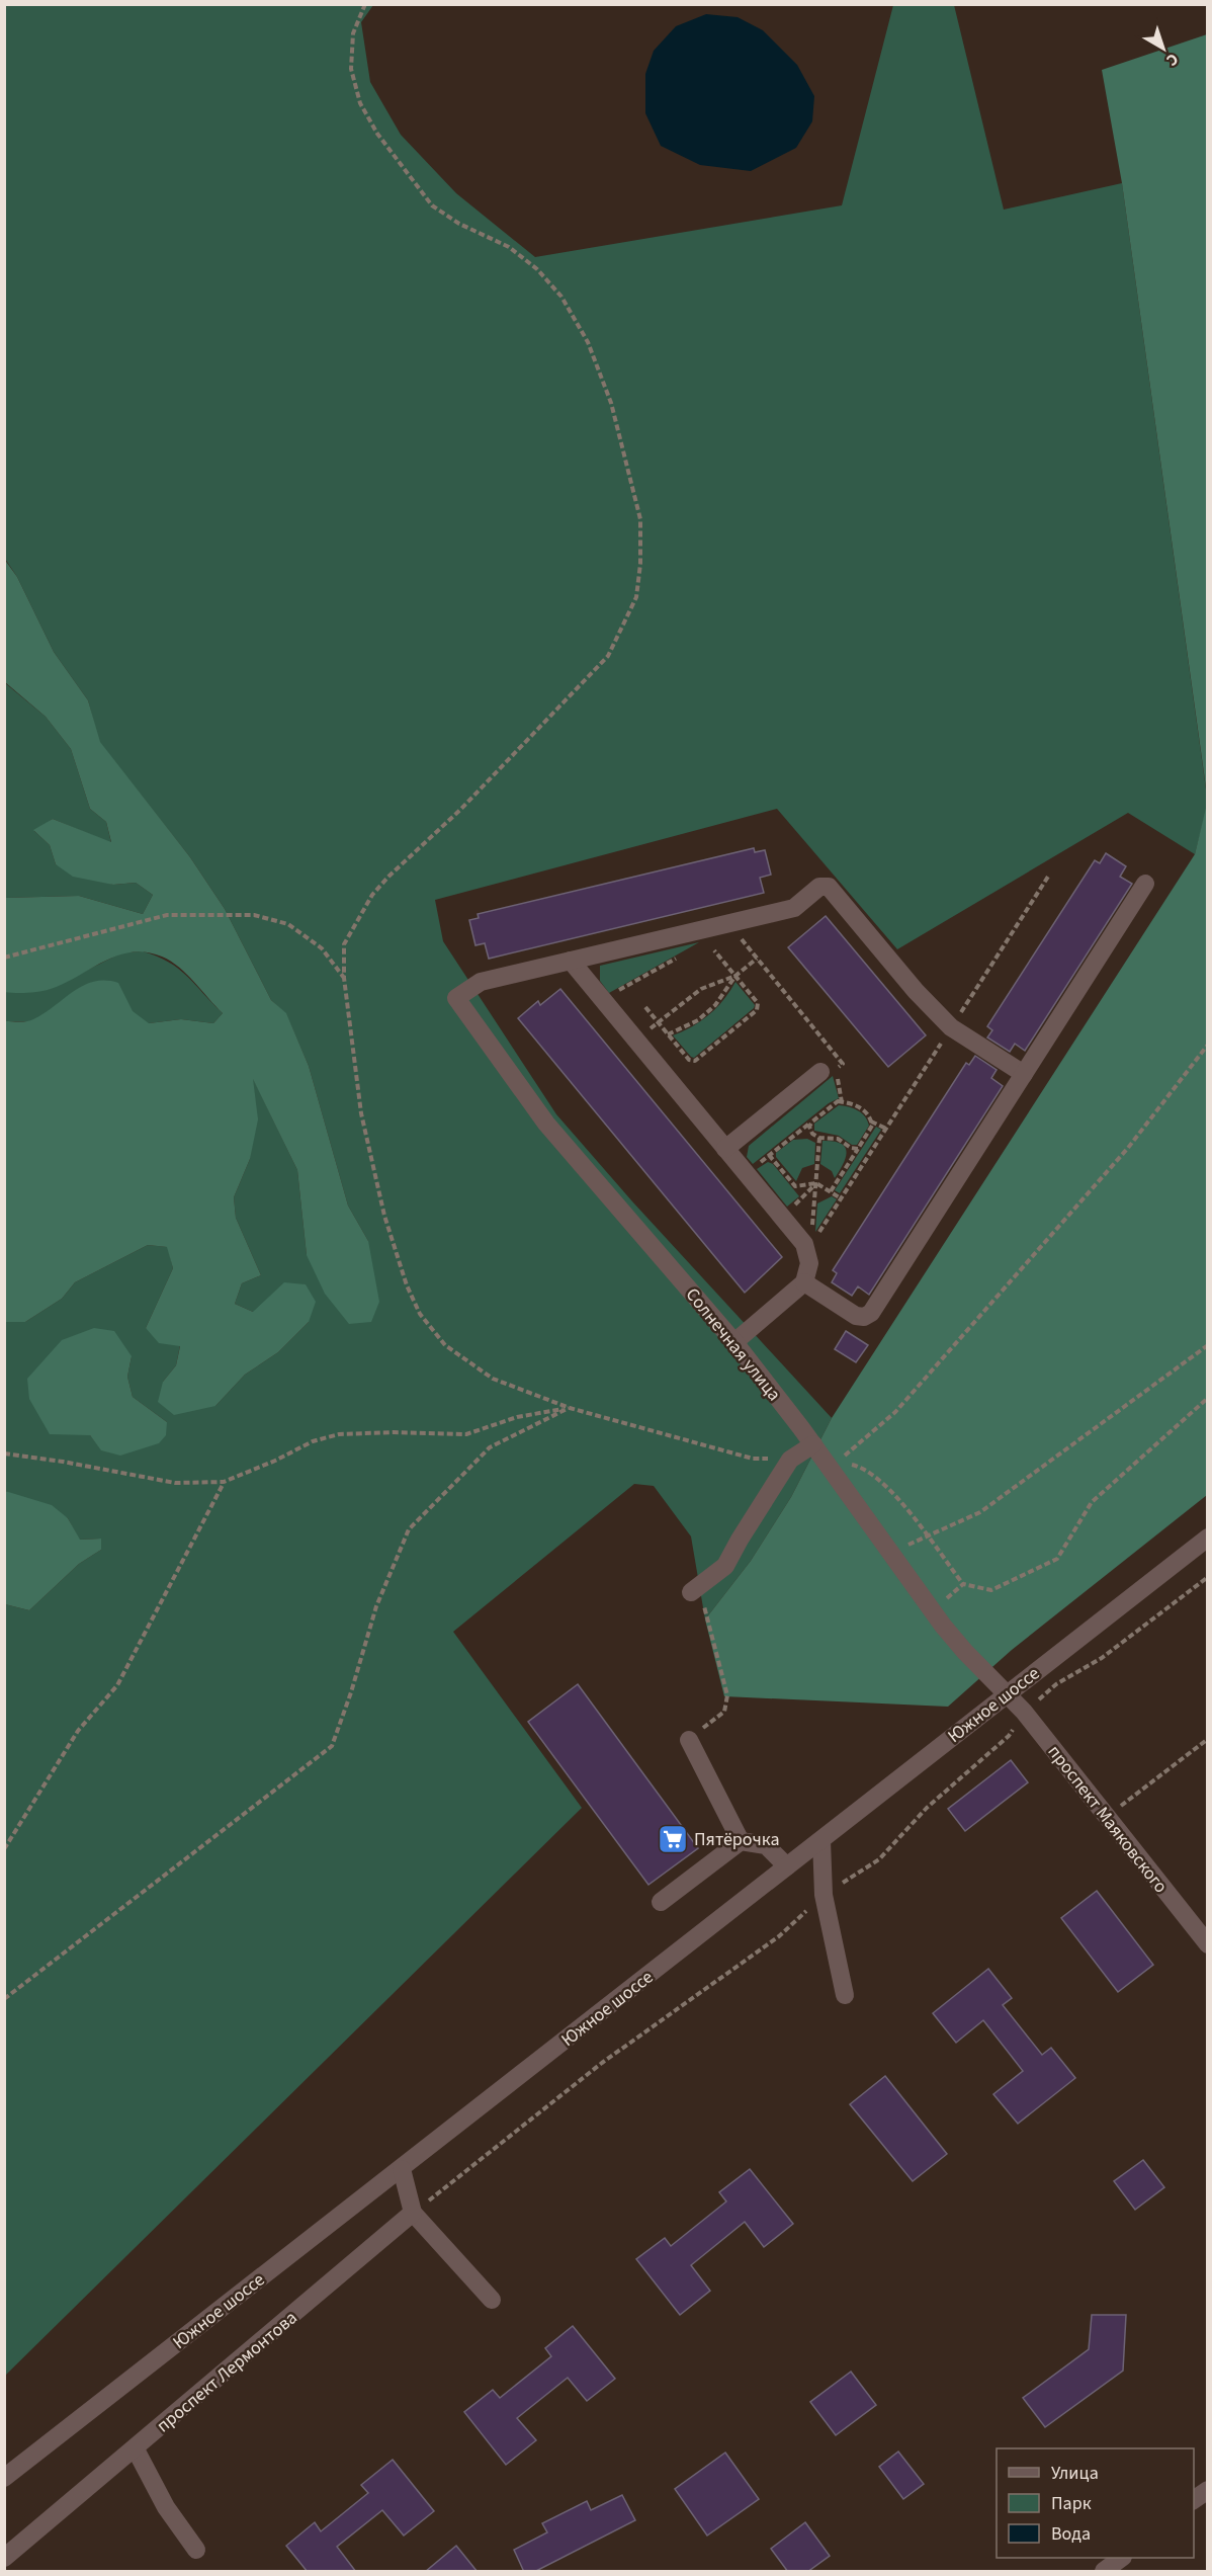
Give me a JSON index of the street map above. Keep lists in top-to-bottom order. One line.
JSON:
{"streets":{"street":["Солнечная улица","Южное шоссе","проспект Маяковского","проспект Лермонтова"]},"crossings":[["Солнечная улица","Южное шоссе"],["Солнечная улица","проспект Маяковского"],["Южное шоссе","проспект Маяковского"]],"places":{"supermarket":["Пятёрочка"]},"legend":["Улица","Парк","Вода"],"north":"bottom right"}
